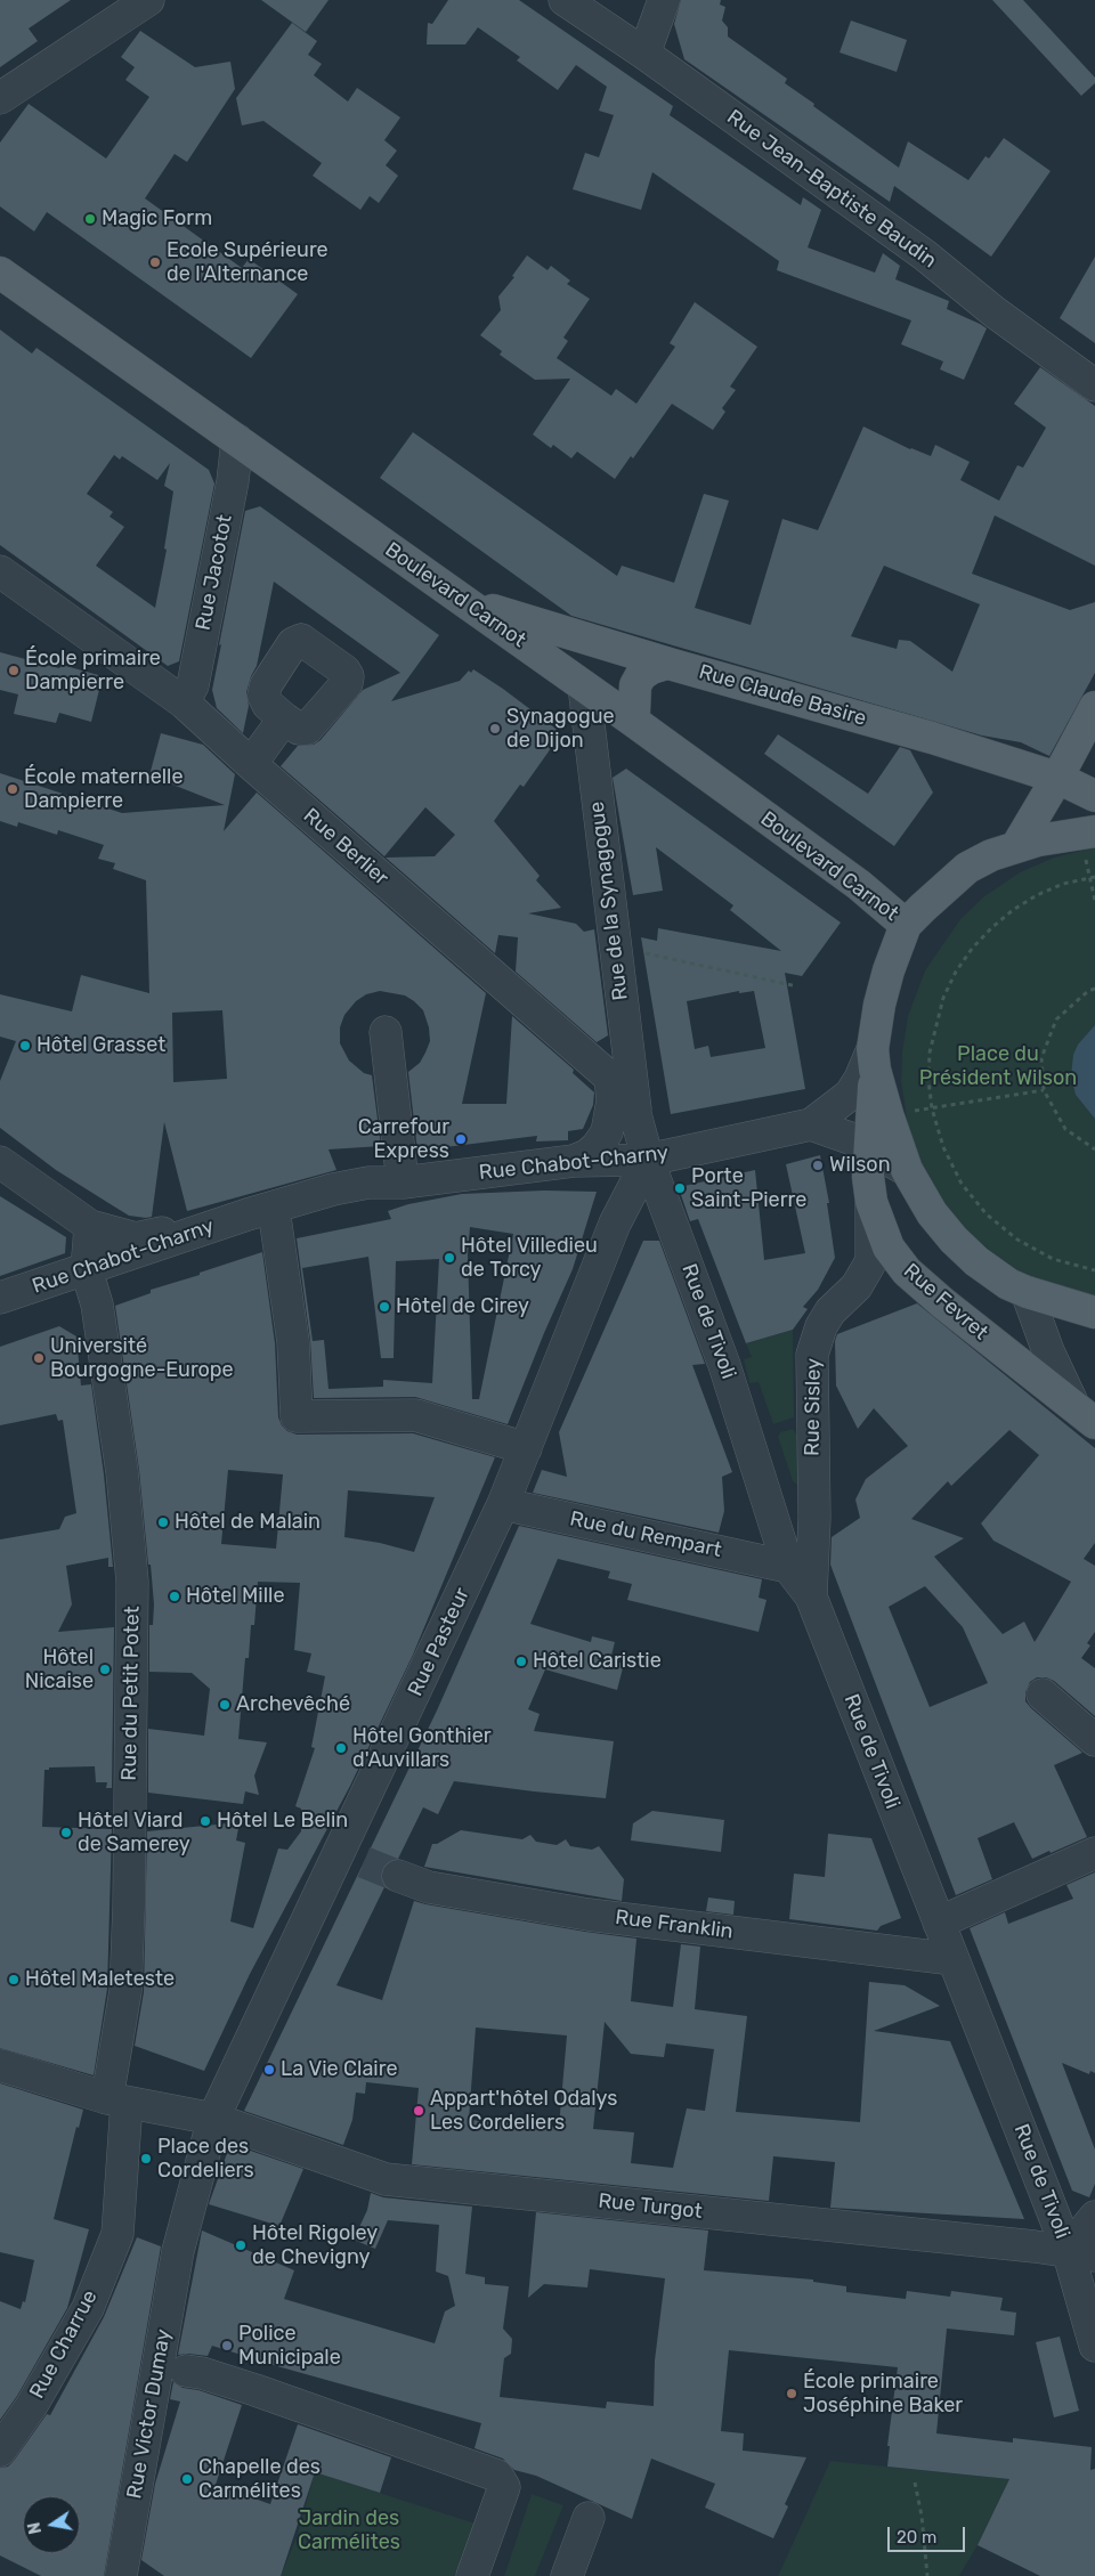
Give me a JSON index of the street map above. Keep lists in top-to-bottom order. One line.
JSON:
{"streets":{"main road":["Boulevard Carnot","Rue Claude Basire","Rue Fevret"],"street":["Rue Jean-Baptiste Baudin","Rue Jacotot","Rue Berlier","Rue de la Synagogue","Rue Chabot-Charny","Rue de Tivoli","Rue Sisley","Rue du Rempart","Rue Pasteur","Rue du Petit Potet","Rue Franklin","Rue Turgot","Rue Charrue","Rue Victor Dumay"]},"crossings":[["Rue Jacotot","Boulevard Carnot"],["Rue Jacotot","Rue Berlier"],["Boulevard Carnot","Rue Claude Basire"],["Boulevard Carnot","Rue de la Synagogue"],["Rue Berlier","Rue de la Synagogue"],["Rue Berlier","Rue Chabot-Charny"],["Rue Berlier","Rue de Tivoli"],["Rue Berlier","Rue Pasteur"],["Rue Chabot-Charny","Rue Fevret"],["Rue Chabot-Charny","Rue de Tivoli"],["Rue Chabot-Charny","Rue Pasteur"],["Rue Chabot-Charny","Rue du Petit Potet"],["Rue Fevret","Rue Sisley"],["Rue de Tivoli","Rue Sisley"],["Rue de Tivoli","Rue du Rempart"],["Rue de Tivoli","Rue Pasteur"],["Rue de Tivoli","Rue Franklin"],["Rue de Tivoli","Rue Turgot"],["Rue du Rempart","Rue Pasteur"],["Rue Pasteur","Rue Turgot"],["Rue Pasteur","Rue Victor Dumay"],["Rue du Petit Potet","Rue Charrue"],["Rue Turgot","Rue Victor Dumay"]],"parks":["Place du Président Wilson","Jardin des Carmélites"],"places":["Magic Form","Ecole Supérieure de l'Alternance","École primaire Dampierre","Synagogue de Dijon","École maternelle Dampierre","Hôtel Grasset","Carrefour Express","Wilson","Porte Saint-Pierre","Hôtel Villedieu de Torcy","Hôtel de Cirey","Université Bourgogne-Europe","Hôtel de Malain","Hôtel Mille","Hôtel Caristie","Hôtel Nicaise","Archevêché","Hôtel Gonthier d'Auvillars","Hôtel Le Belin","Hôtel Viard de Samerey","Hôtel Maleteste","La Vie Claire","Appart'hôtel Odalys Les Cordeliers","Place des Cordeliers","Hôtel Rigoley de Chevigny","Police Municipale","École primaire Joséphine Baker","Chapelle des Carmélites"],"scale_bar":"20 m","north":"left"}
